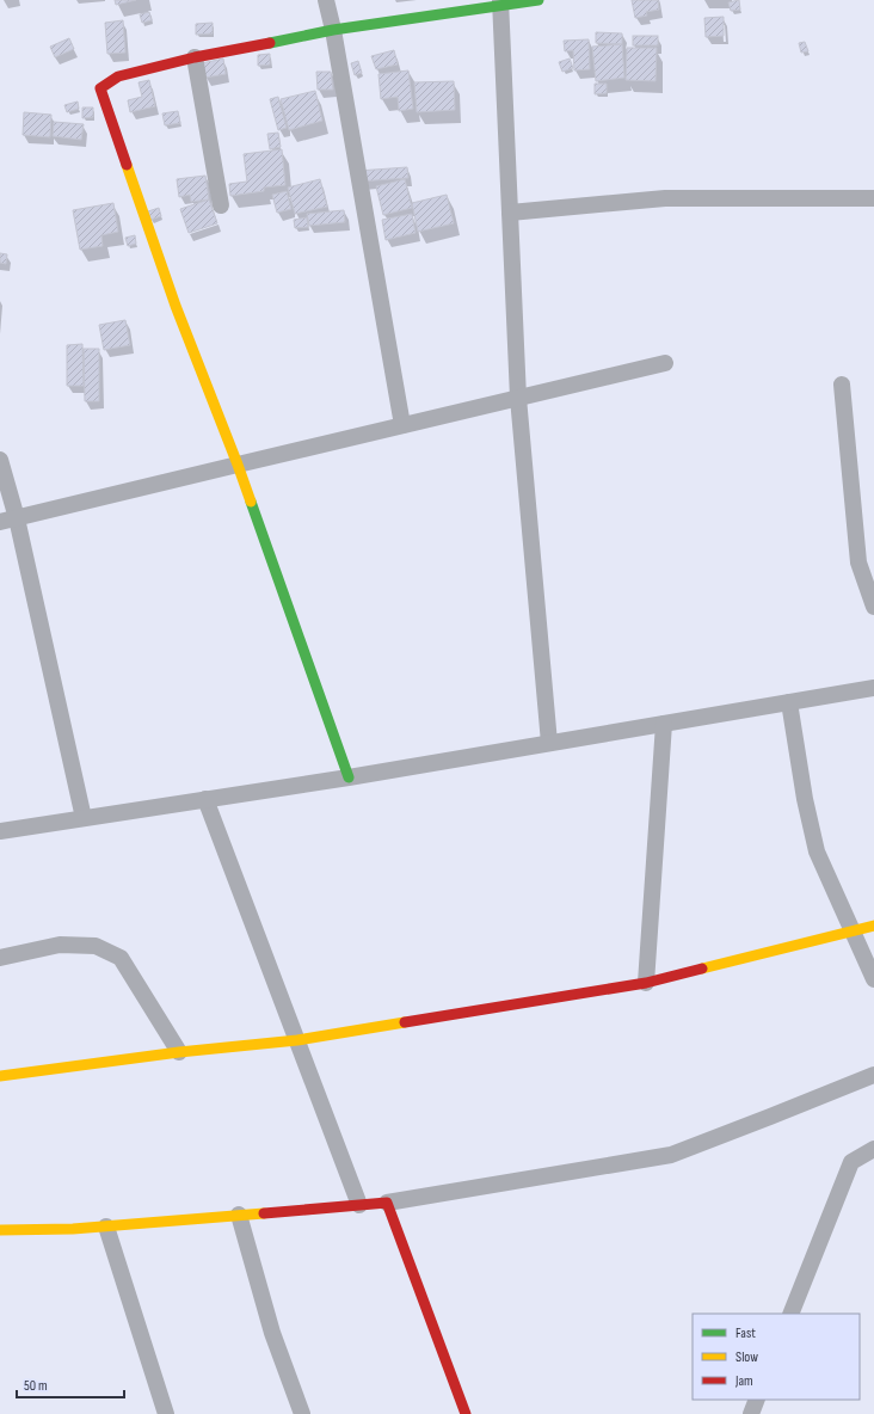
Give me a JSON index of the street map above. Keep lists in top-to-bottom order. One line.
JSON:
{"legend":["Fast","Slow","Jam"],"scale_bar":"50 m"}
